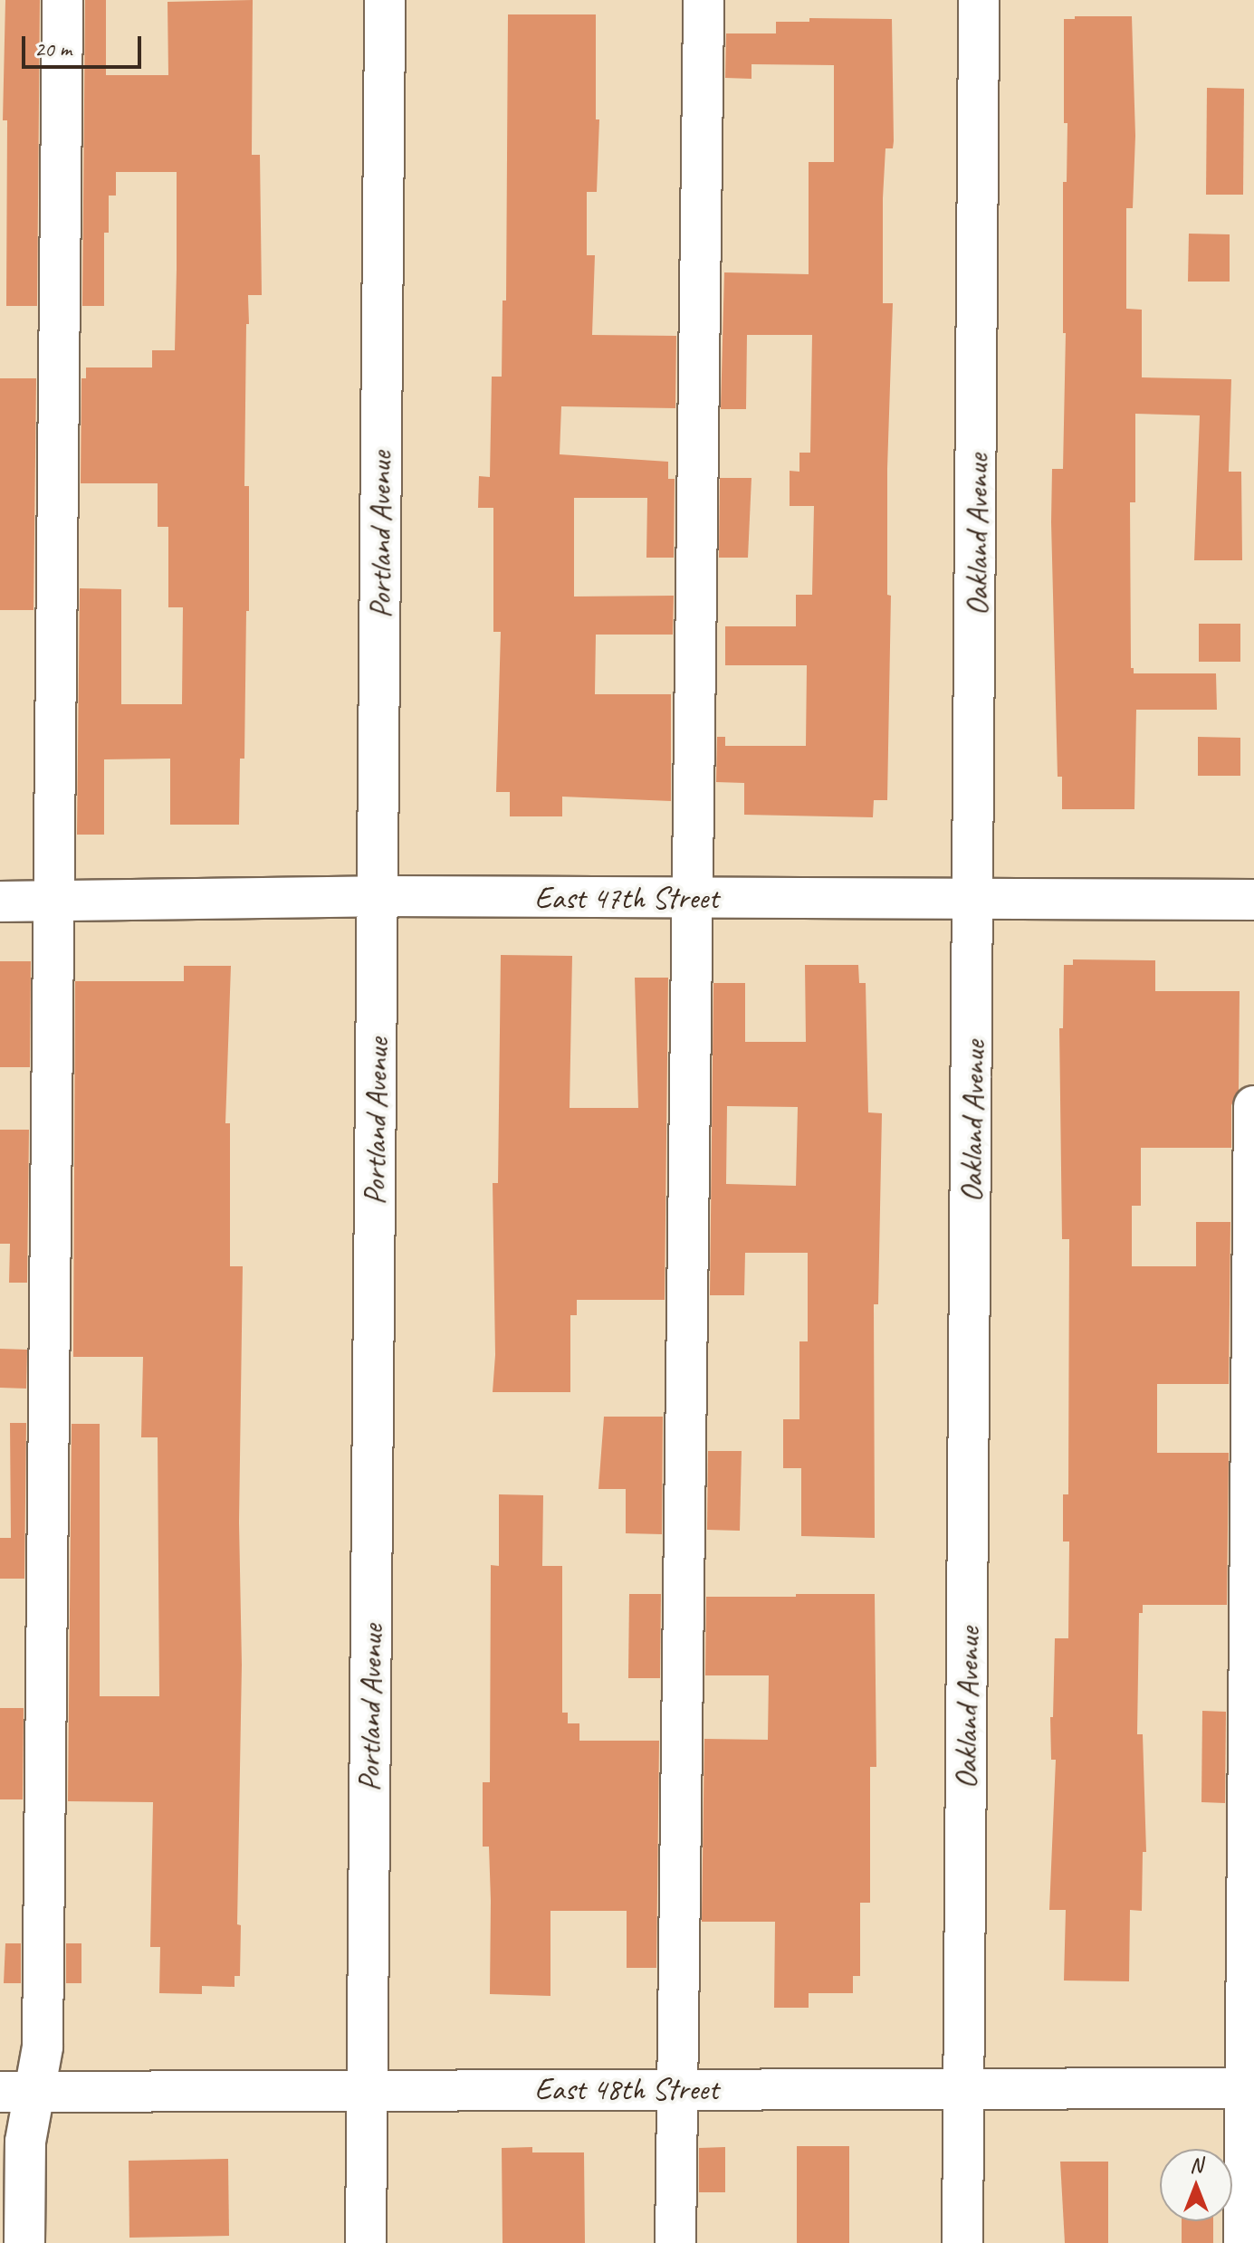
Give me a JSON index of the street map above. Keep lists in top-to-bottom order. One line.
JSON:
{"streets":{"street":["Portland Avenue","Oakland Avenue","East 47th Street","East 48th Street"]},"crossings":[["Portland Avenue","East 47th Street"],["Portland Avenue","East 48th Street"],["Oakland Avenue","East 47th Street"],["Oakland Avenue","East 48th Street"]],"scale_bar":"20 m","north":"top"}
